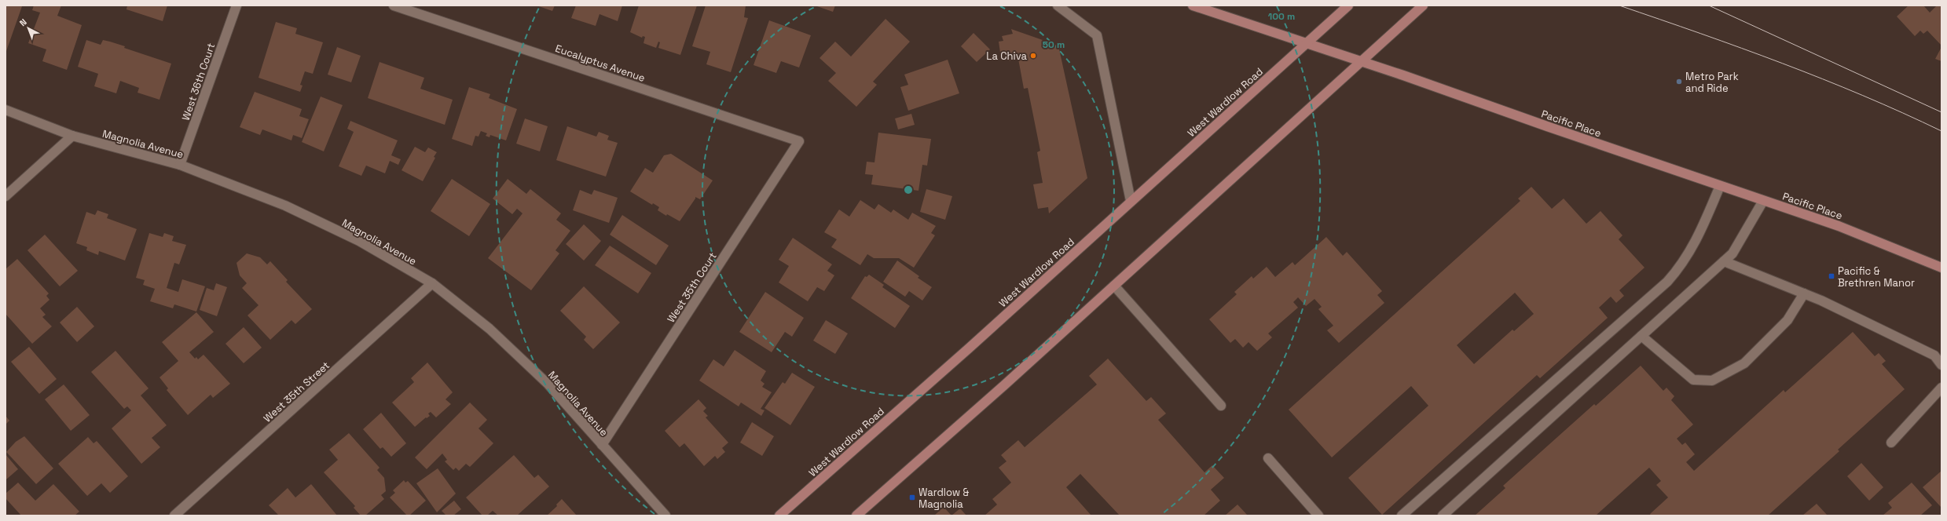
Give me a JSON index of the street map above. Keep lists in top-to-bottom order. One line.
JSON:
{"streets":{"main road":["West Wardlow Road","Pacific Place"],"street":["Eucalyptus Avenue","West 36th Court","Magnolia Avenue","West 35th Court","West 35th Street"]},"crossings":[["Eucalyptus Avenue","West 35th Court"],["West 36th Court","Magnolia Avenue"],["West Wardlow Road","Pacific Place"],["Magnolia Avenue","West 35th Court"],["Magnolia Avenue","West 35th Street"]],"places":{"other":["La Chiva","Metro Park and Ride"],"transit":["Pacific & Brethren Manor","Wardlow & Magnolia"]},"north":"top left","rings":["100 m","50 m"]}
